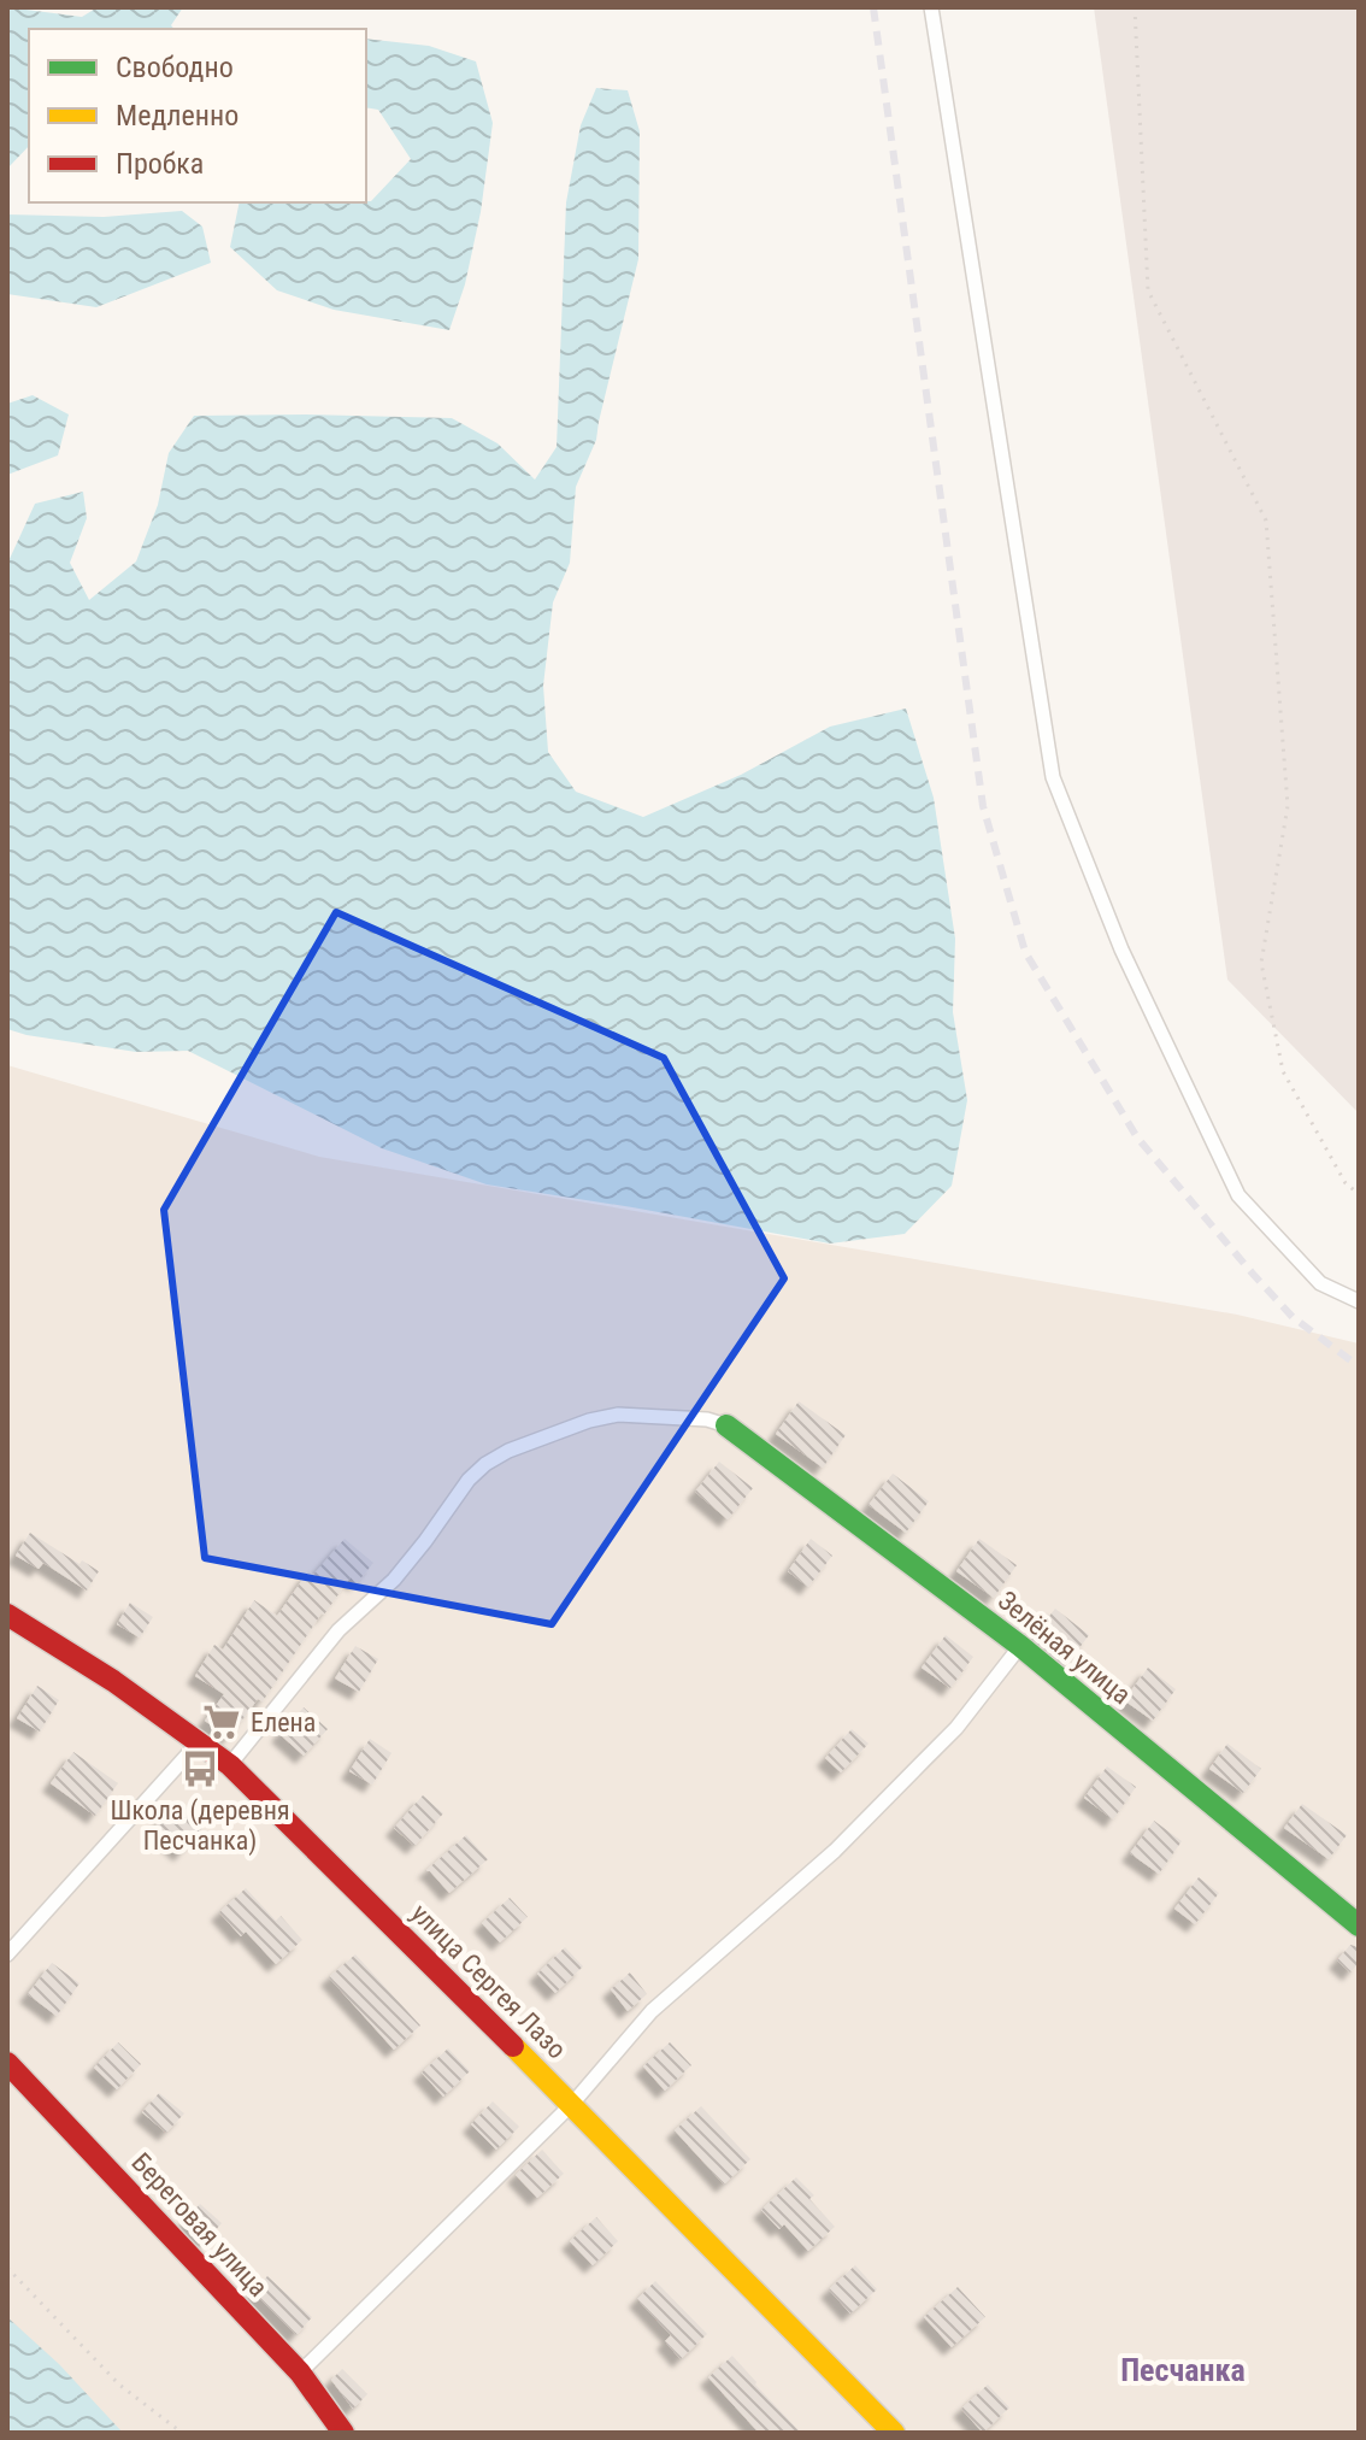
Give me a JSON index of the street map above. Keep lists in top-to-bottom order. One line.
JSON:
{"streets":{"street":["Зелёная улица","улица Сергея Лазо","Береговая улица"]},"districts":["Песчанка"],"places":{"supermarket":["Елена"],"bus stop":["Школа (деревня Песчанка)"]},"legend":["Свободно","Медленно","Пробка"]}
